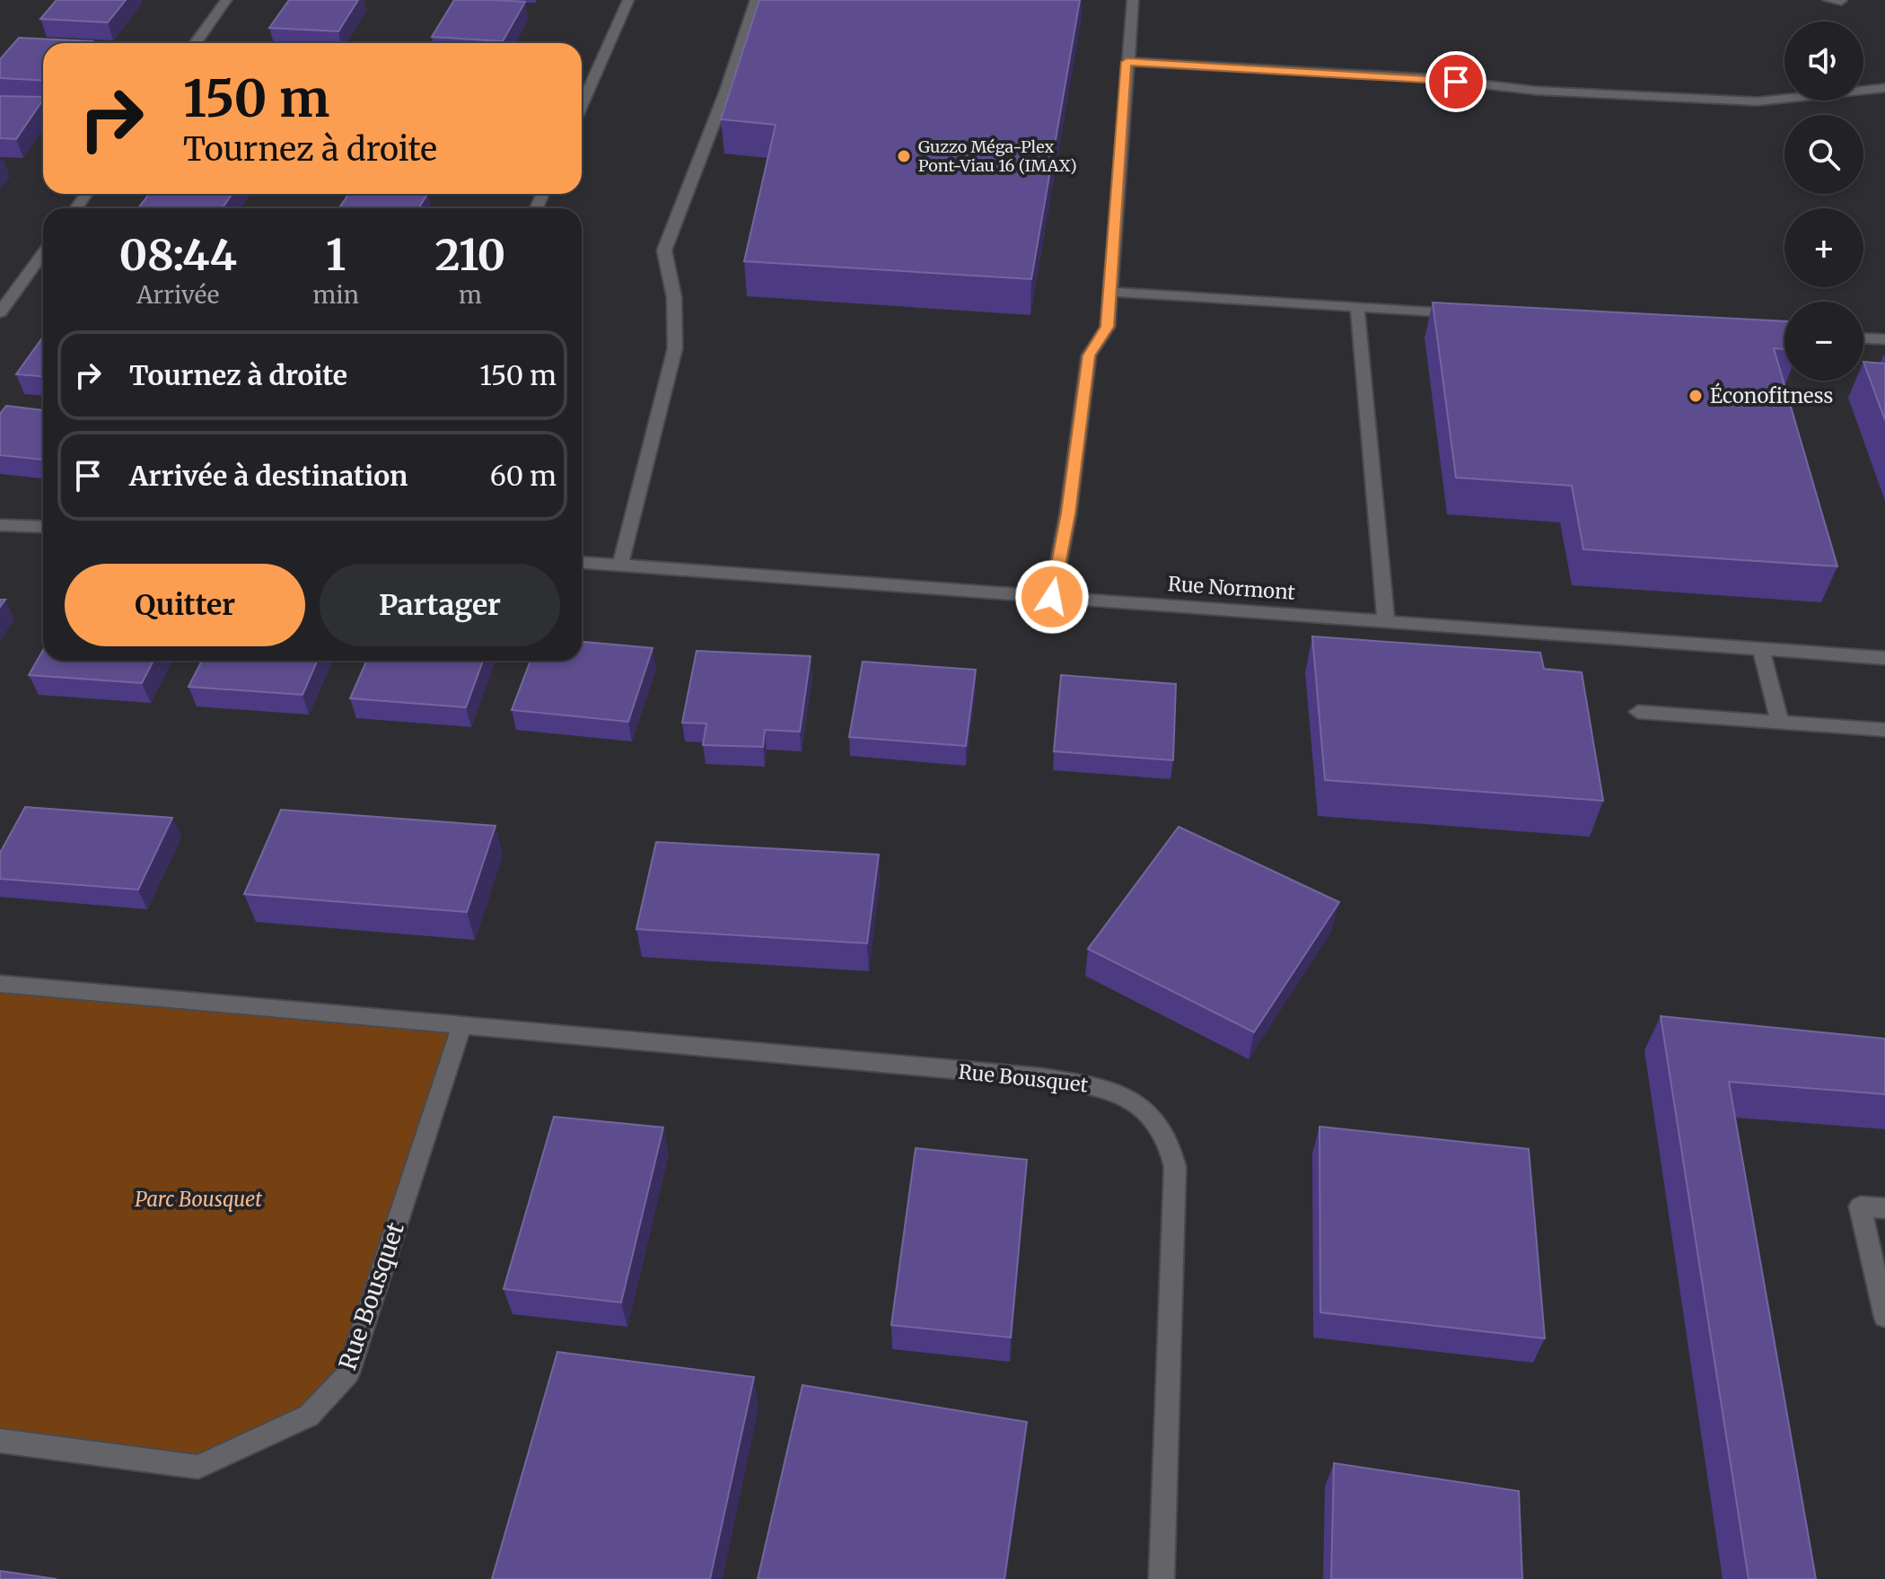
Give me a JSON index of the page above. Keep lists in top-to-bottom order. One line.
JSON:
{"streets":{"street":["Rue Normont","Rue Bousquet"]},"parks":["Parc Bousquet"],"places":["Guzzo Méga-Plex Pont-Viau 16 (IMAX)","Éconofitness"],"page":{"map_buttons":["+","−"],"turn":["150 m","Tournez à droite"],"eta":["08:44","Arrivée","1","min","210","m"],"list":[{"name":"Tournez à droite","value":"150 m"},{"name":"Arrivée à destination","value":"60 m"}],"buttons":["Quitter","Partager"]}}
